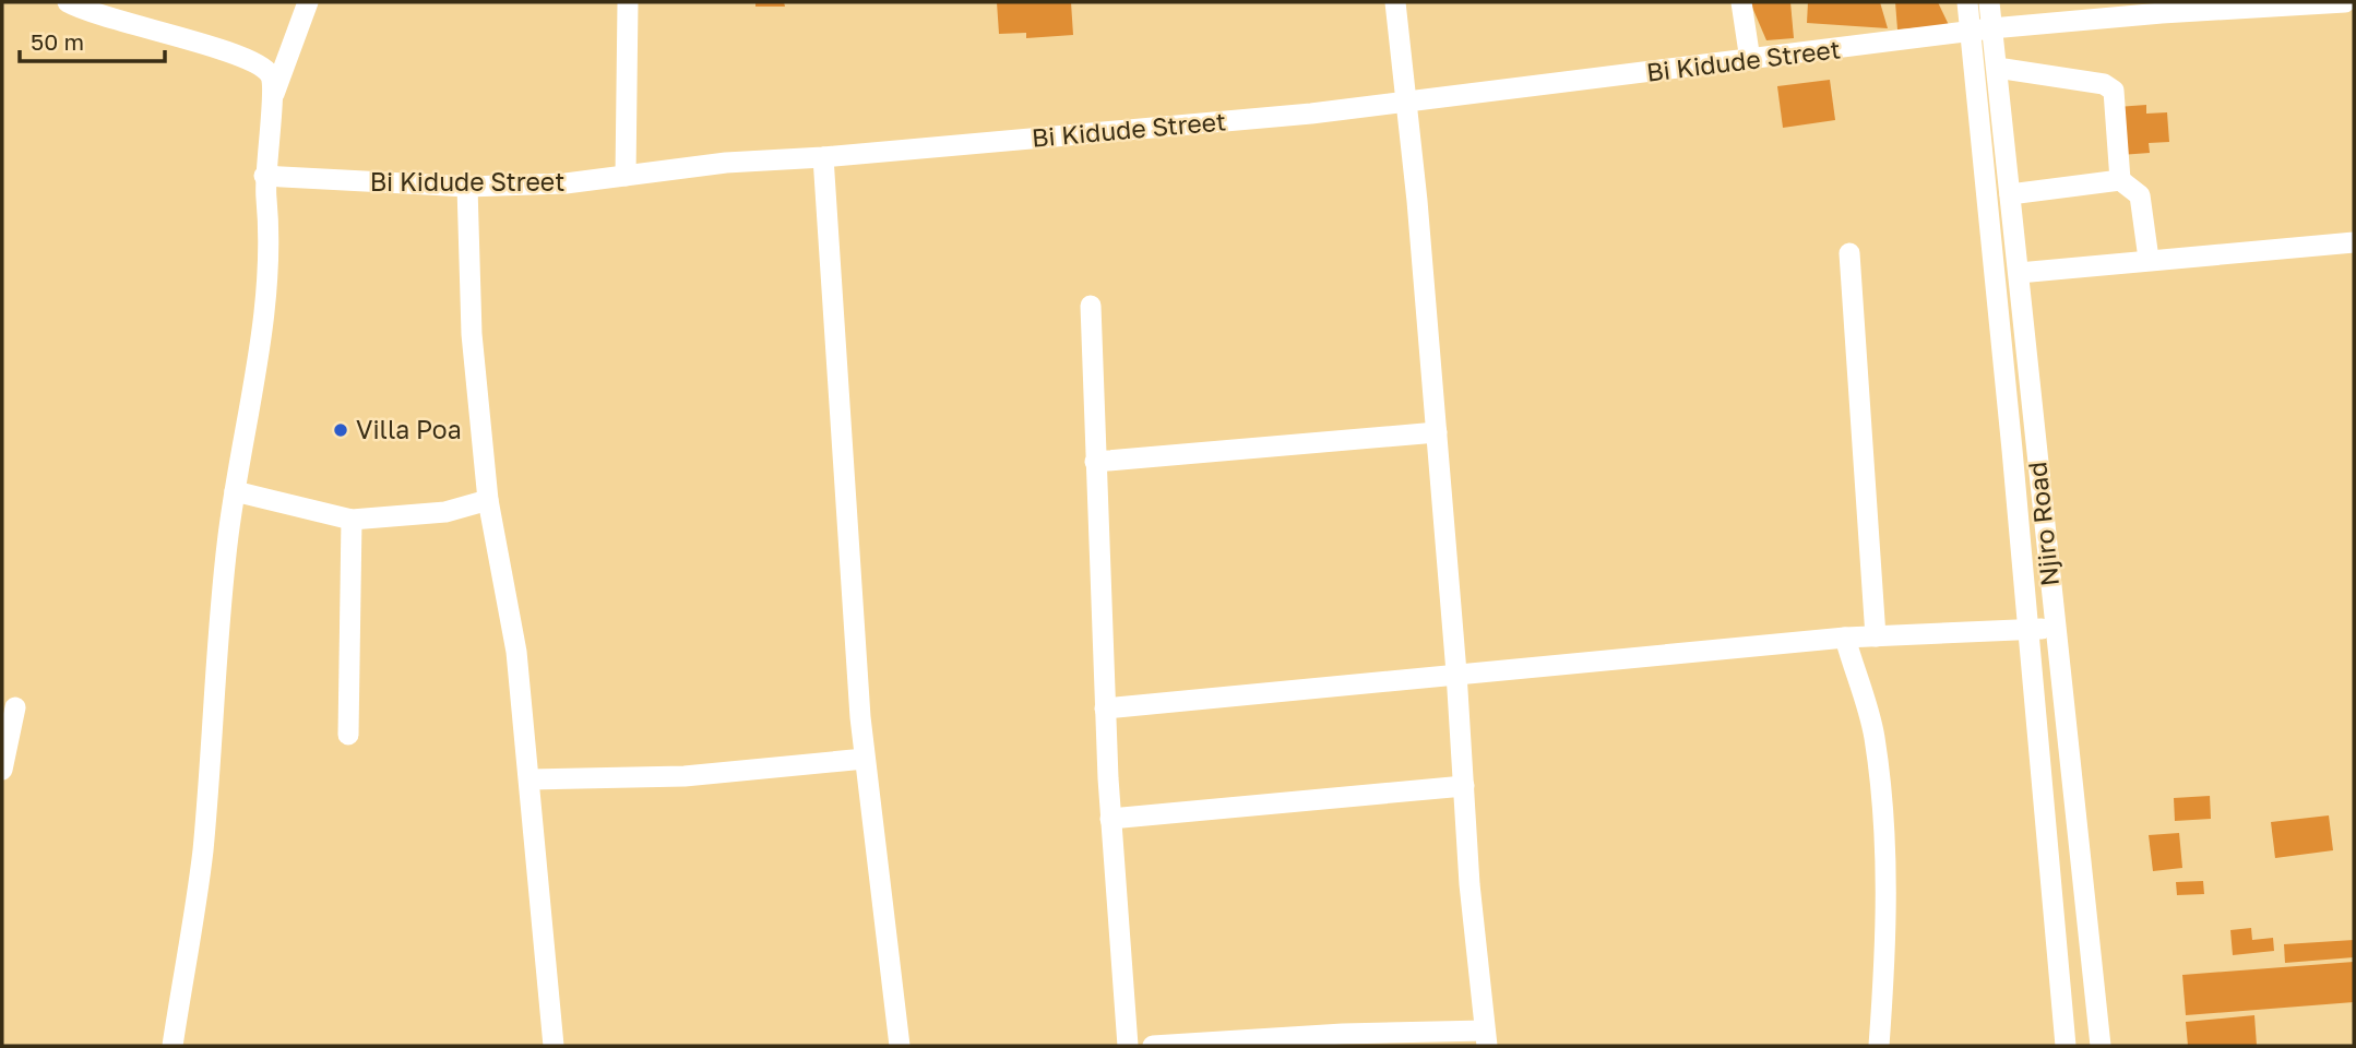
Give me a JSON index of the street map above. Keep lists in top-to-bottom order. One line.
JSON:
{"streets":{"street":["Bi Kidude Street","Njiro Road"]},"crossings":[["Bi Kidude Street","Njiro Road"]],"places":["Villa Poa"],"scale_bar":"50 m"}
